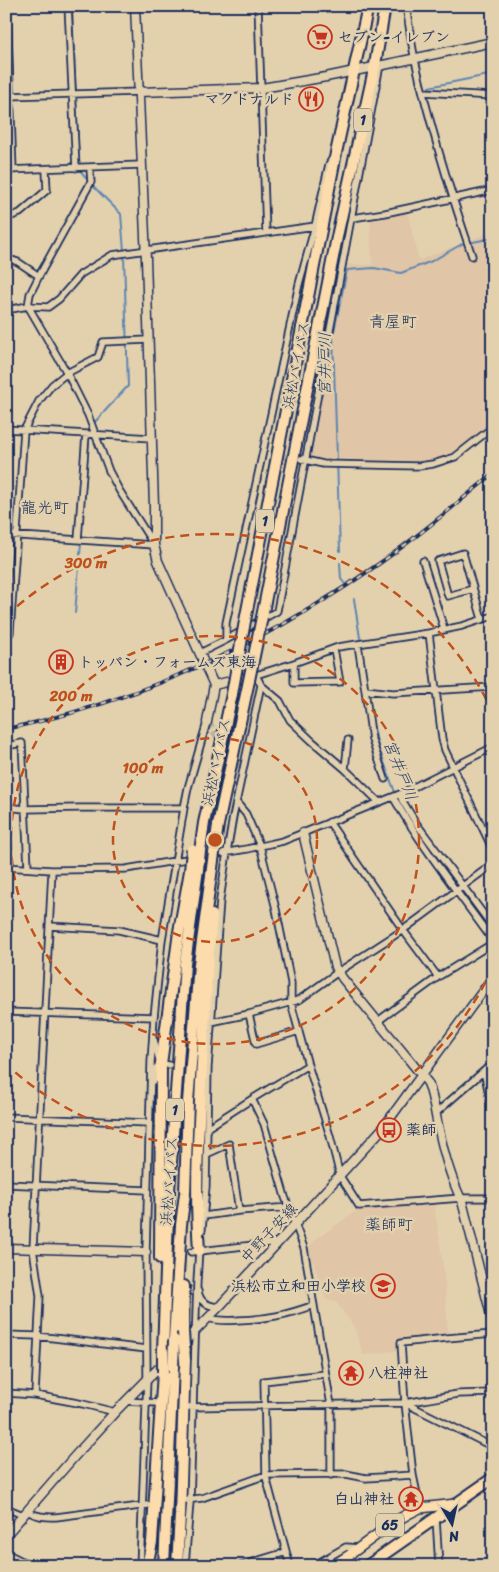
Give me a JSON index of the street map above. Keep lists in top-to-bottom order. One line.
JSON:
{"streets":{"highway":["1","浜松バイパス"],"main road":["65"],"street":["中野子安線"]},"crossings":[["1","浜松バイパス"]],"districts":["青屋町","龍光町","薬師町"],"water":["宮井戸川"],"places":{"supermarket":["セブン-イレブン"],"restaurant":["マクドナルド"],"building":["トッパン・フォームズ東海"],"bus stop":["薬師"],"school or university":["浜松市立和田小学校"],"temple":["八柱神社","白山神社"]},"north":"bottom","rings":["300 m","200 m","100 m"]}
